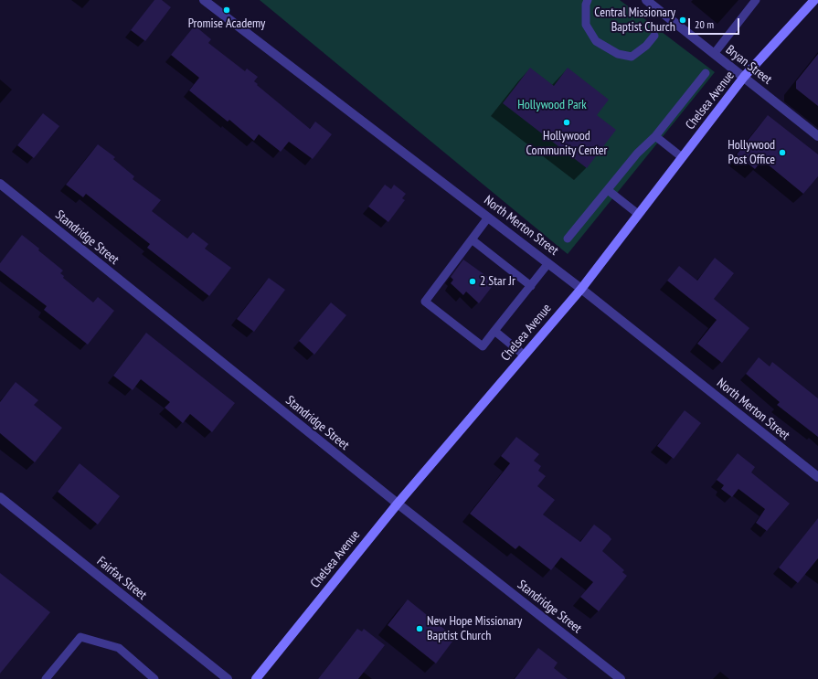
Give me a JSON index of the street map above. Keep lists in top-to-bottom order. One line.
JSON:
{"streets":{"main road":["Chelsea Avenue"],"street":["Bryan Street","North Merton Street","Standridge Street","Fairfax Street"]},"crossings":[["Bryan Street","Chelsea Avenue"],["Chelsea Avenue","North Merton Street"],["Chelsea Avenue","Standridge Street"]],"parks":["Hollywood Park"],"places":["Promise Academy","Central Missionary Baptist Church","Hollywood Community Center","Hollywood Post Office","2 Star Jr","New Hope Missionary Baptist Church"],"scale_bar":"20 m"}
